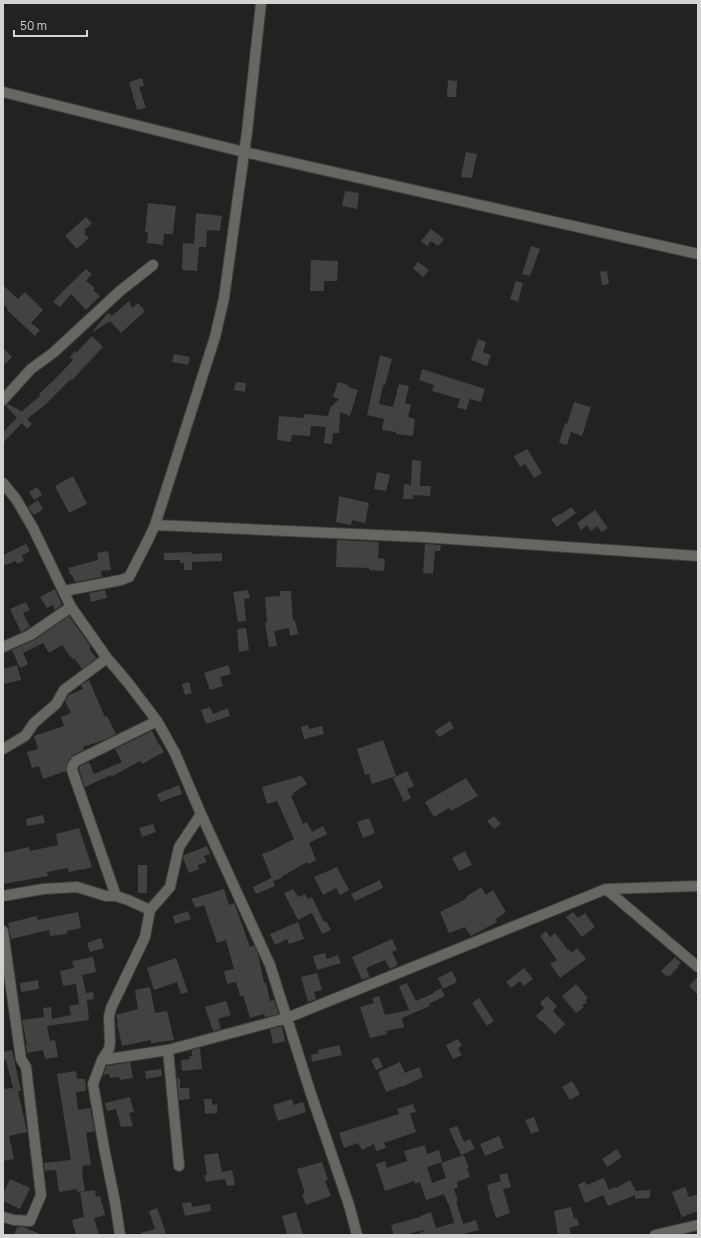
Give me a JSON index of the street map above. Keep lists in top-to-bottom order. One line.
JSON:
{"scale_bar":"50 m"}
